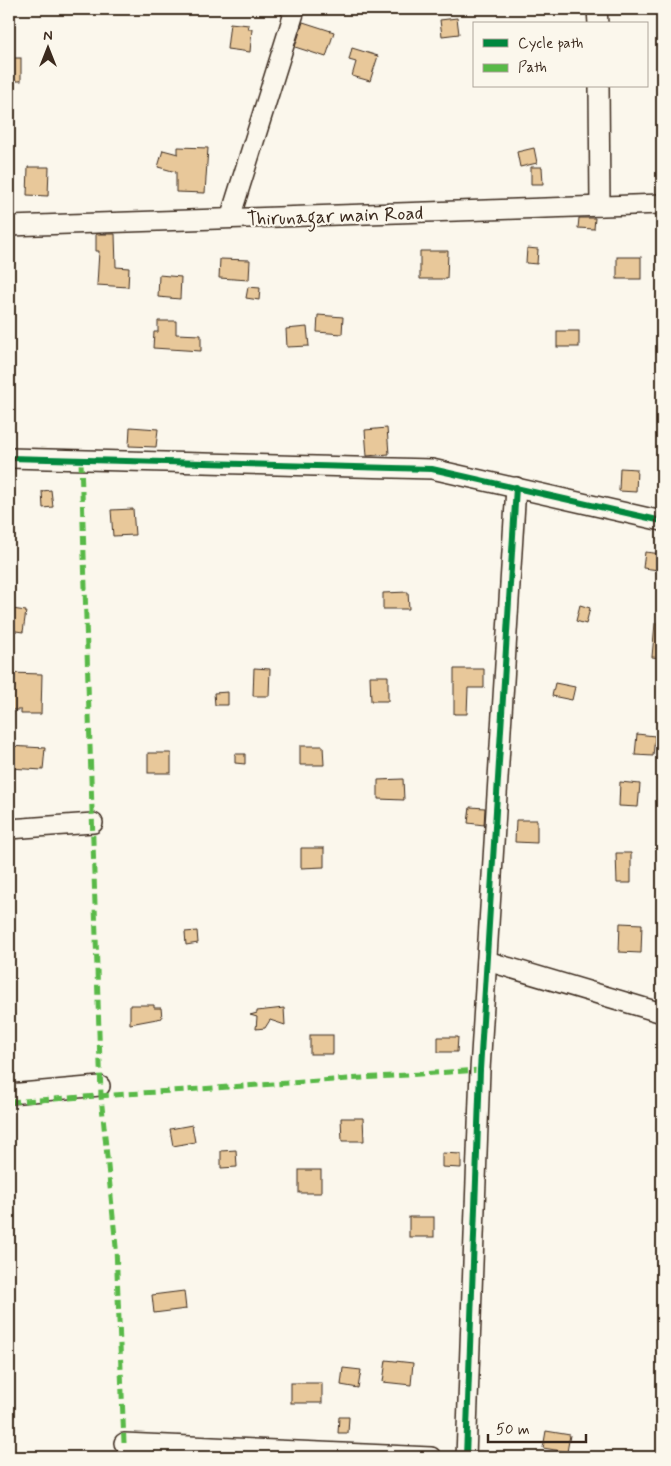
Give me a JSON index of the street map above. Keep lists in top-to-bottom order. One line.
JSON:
{"streets":{"street":["Thirunagar main Road"]},"legend":["Cycle path","Path"],"scale_bar":"50 m","north":"top"}
